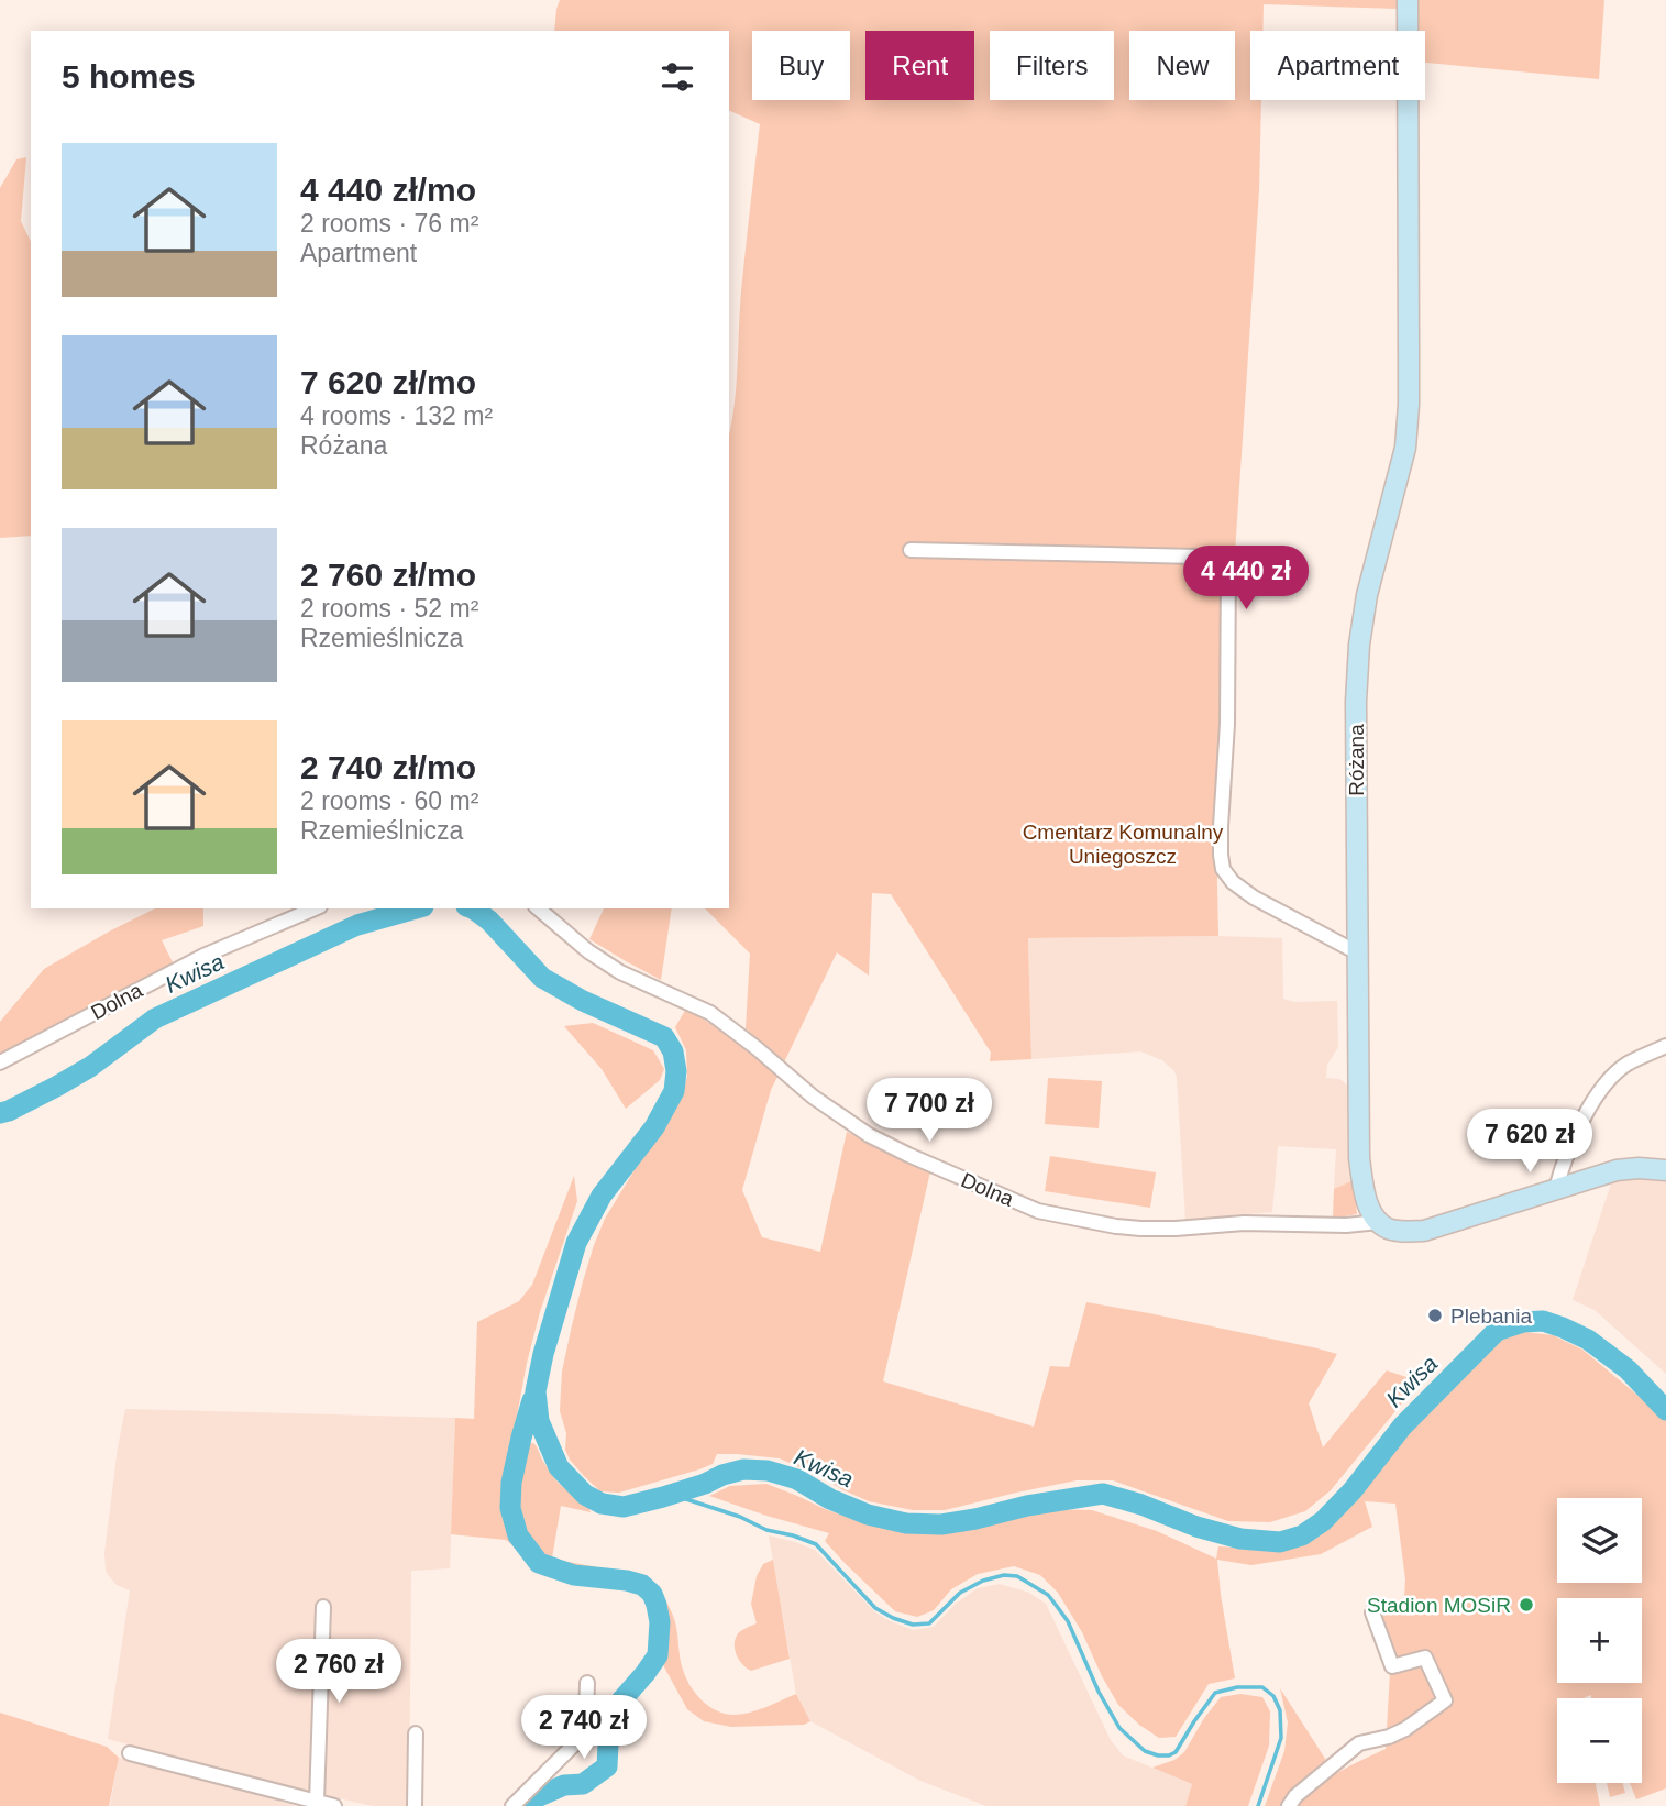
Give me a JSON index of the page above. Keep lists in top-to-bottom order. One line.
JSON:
{"streets":{"street":["Różana","Dolna"]},"crossings":[["Różana","Dolna"]],"water":["Kwisa"],"parks":["Cmentarz Komunalny Uniegoszcz"],"places":["Plebania","Stadion MOSiR"],"page":{"chip":["Buy","Rent","Filters","New","Apartment"],"heading":"5 homes","list":[{"name":"4 440 zł/mo","note":"2 rooms · 76 m² · Apartment"},{"name":"7 620 zł/mo","note":"4 rooms · 132 m² · Różana"},{"name":"2 760 zł/mo","note":"2 rooms · 52 m² · Rzemieślnicza"},{"name":"2 740 zł/mo","note":"2 rooms · 60 m² · Rzemieślnicza"}],"price":["4 440 zł","7 700 zł","7 620 zł","2 760 zł","2 740 zł"],"map_buttons":["+","−"]}}
